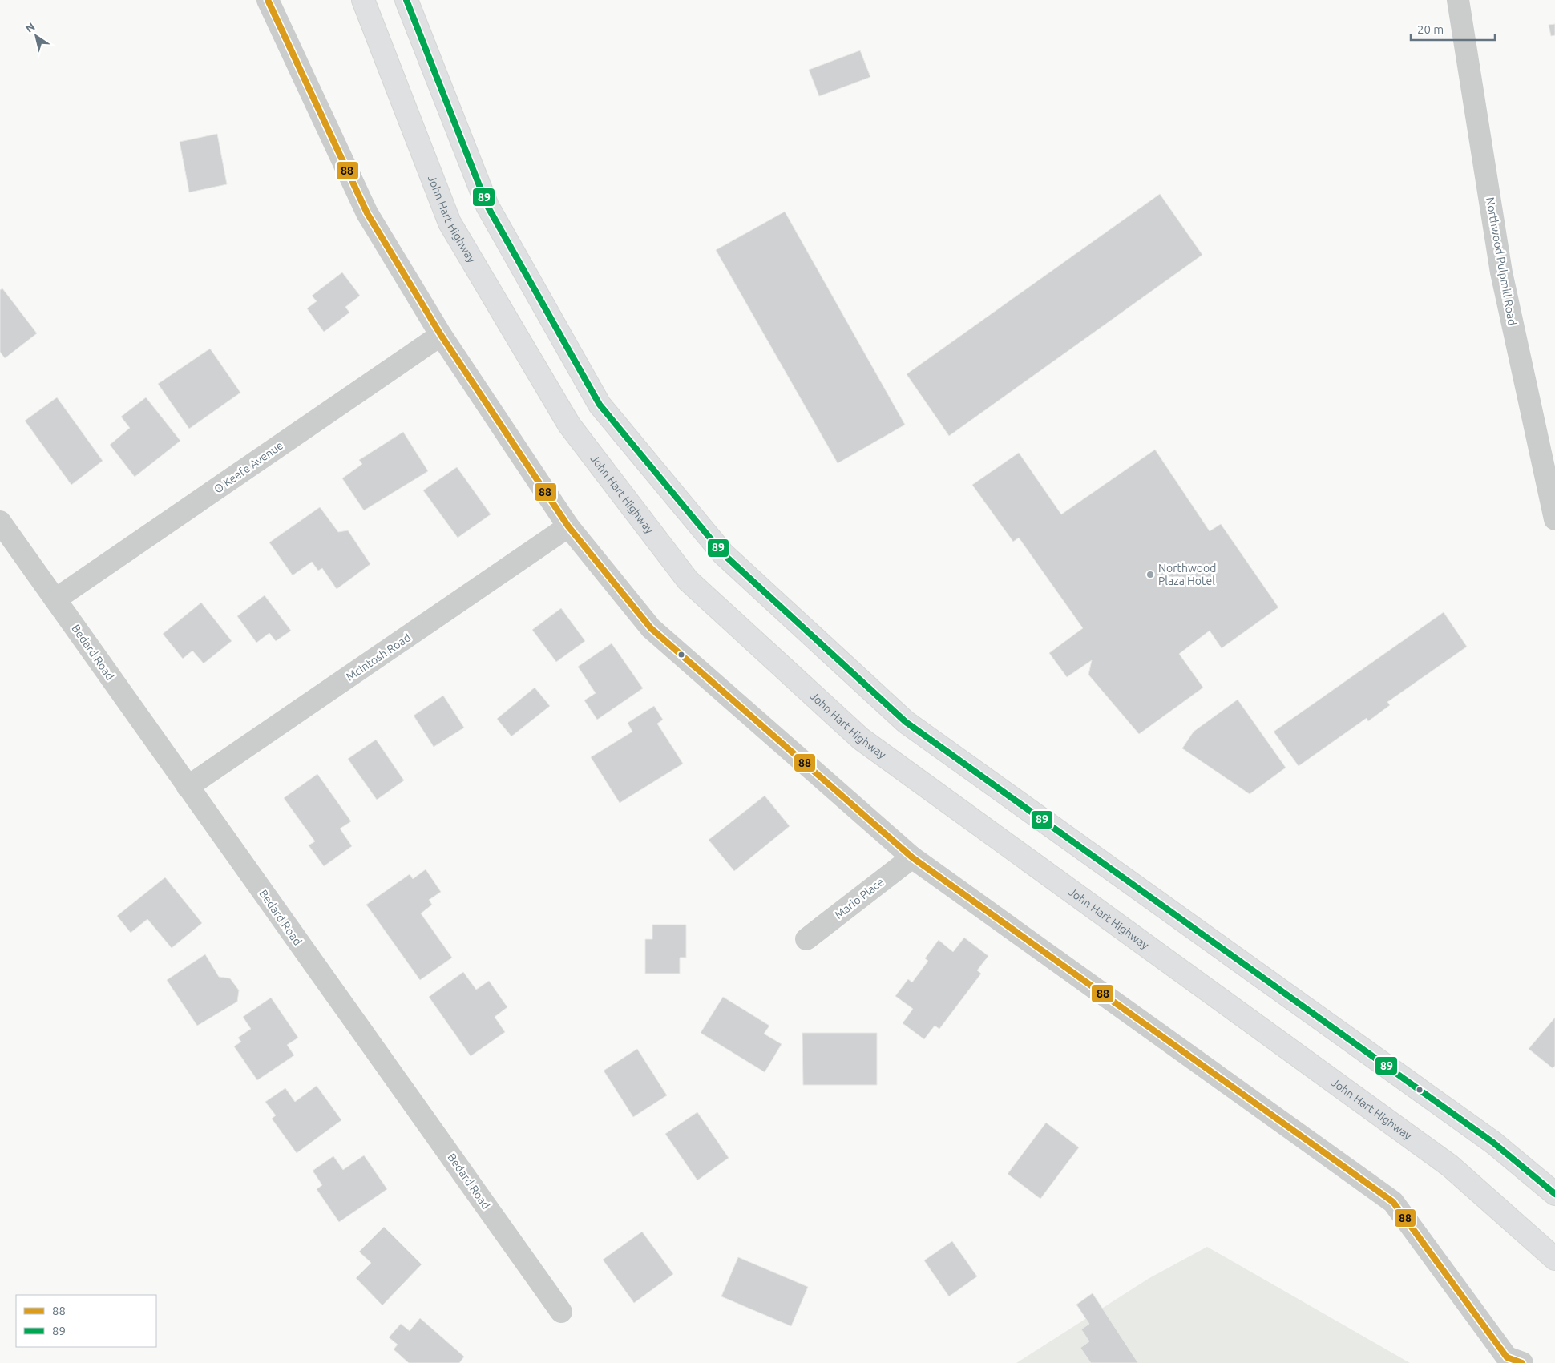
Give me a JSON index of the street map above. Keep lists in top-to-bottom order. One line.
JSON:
{"streets":{"highway":["John Hart Highway"],"street":["Northwood Pulpmill Road","O Keefe Avenue","Bedard Road","McIntosh Road","Mario Place"]},"crossings":[["O Keefe Avenue","Bedard Road"],["Bedard Road","McIntosh Road"]],"places":["Northwood Plaza Hotel"],"lines":["transit line 88","transit line 89"],"legend":["88","89"],"scale_bar":"20 m","north":"top left"}
